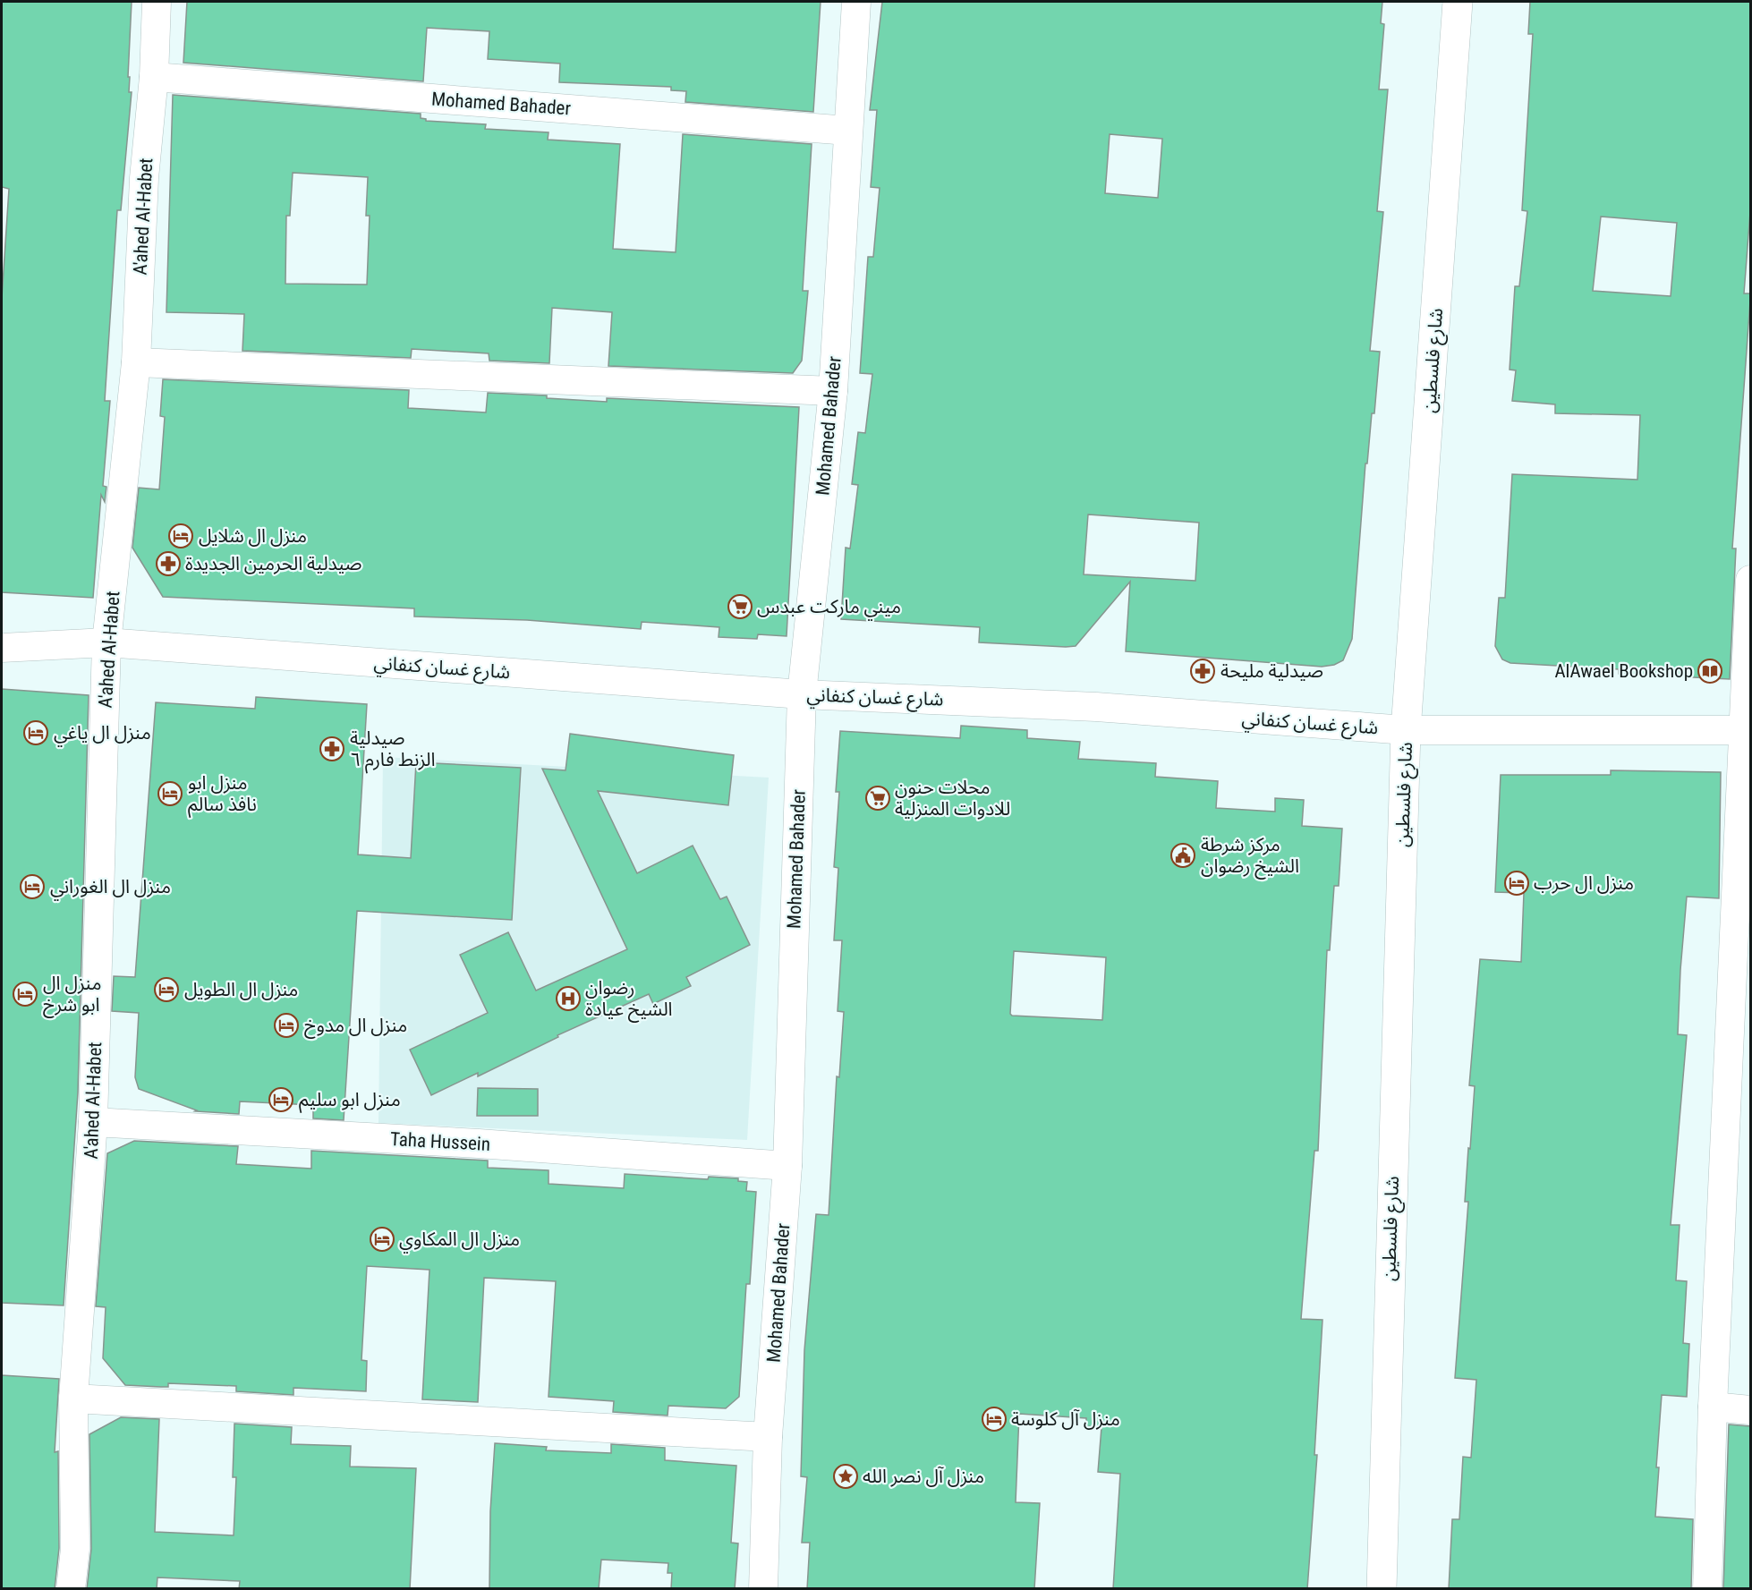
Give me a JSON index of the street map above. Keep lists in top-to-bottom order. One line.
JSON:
{"streets":{"street":["Mohamed Bahader","A'ahed Al-Habet","شارع فلسطين","شارع غسان كنفاني","Taha Hussein"]},"crossings":[["Mohamed Bahader","A'ahed Al-Habet"],["Mohamed Bahader","شارع غسان كنفاني"],["Mohamed Bahader","Taha Hussein"],["A'ahed Al-Habet","شارع غسان كنفاني"],["A'ahed Al-Habet","Taha Hussein"],["شارع فلسطين","شارع غسان كنفاني"]],"places":{"hotel":["منزل ال شلايل","منزل ال ياغي","منزل ابو نافذ سالم","منزل ال حرب","منزل ال الغوراني","منزل ال الطويل","منزل ال ابو شرخ","منزل ال مدوخ","منزل ابو سليم","منزل ال المكاوي","منزل آل كلوسة"],"pharmacy":["صيدلية الحرمين الجديدة","صيدلية مليحة","صيدلية الزنط فارم ٦"],"supermarket":["ميني ماركت عبدس","محلات حنون للادوات المنزلية"],"library":["AlAwael Bookshop"],"public building":["مركز شرطة الشيخ رضوان"],"hospital":["رضوان الشيخ عيادة"],"place":["منزل آل نصر الله"]}}
